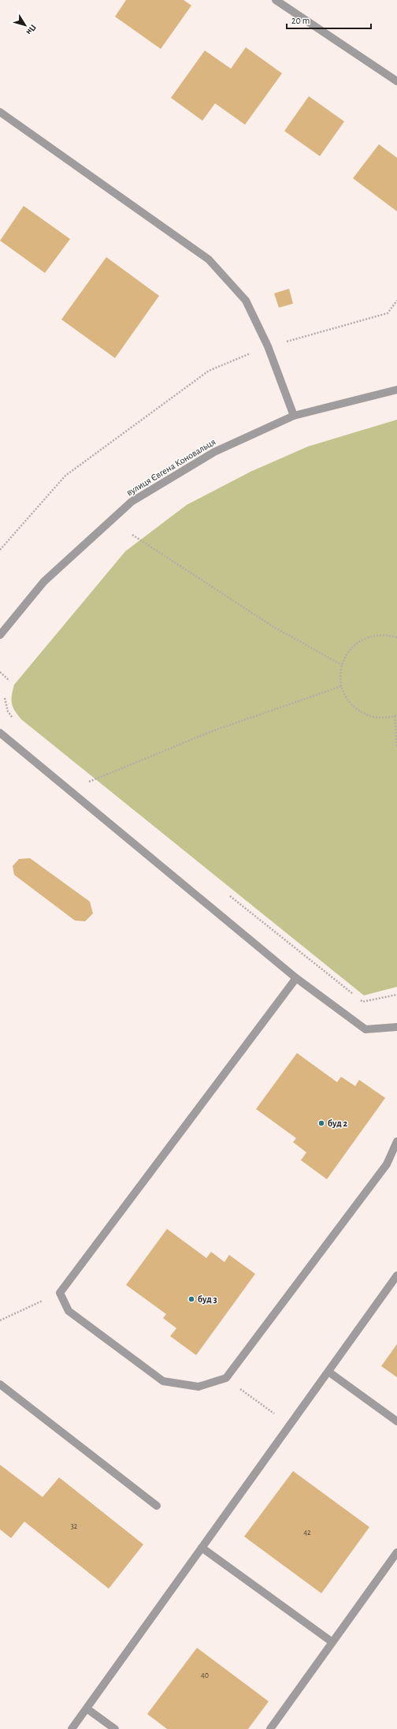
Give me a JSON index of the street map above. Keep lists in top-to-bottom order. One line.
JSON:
{"streets":{"street":["вулиця Євгена Коновальця"]},"places":["буд 2","буд 3"],"house_numbers":["32","42","40"],"scale_bar":"20 m","north":"bottom right"}
